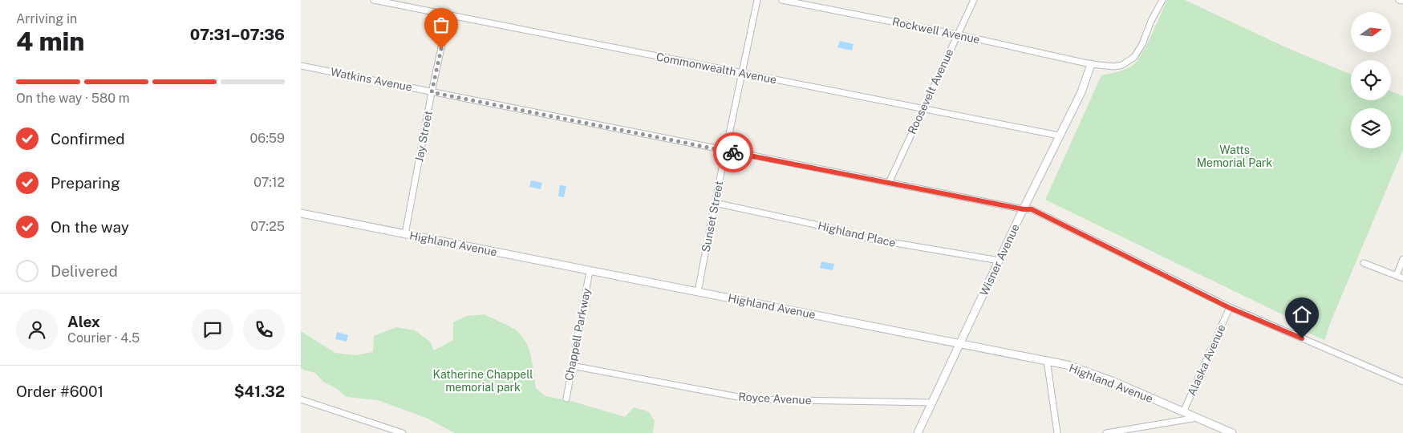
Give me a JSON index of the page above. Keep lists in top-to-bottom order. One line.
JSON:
{"streets":{"street":["Rockwell Avenue","Commonwealth Avenue","Watkins Avenue","Roosevelt Avenue","Jay Street","Sunset Street","Highland Place","Highland Avenue","Wisner Avenue","Chappell Parkway","Alaska Avenue","Royce Avenue"]},"crossings":[["Rockwell Avenue","Roosevelt Avenue"],["Rockwell Avenue","Wisner Avenue"],["Commonwealth Avenue","Roosevelt Avenue"],["Commonwealth Avenue","Jay Street"],["Commonwealth Avenue","Sunset Street"],["Commonwealth Avenue","Wisner Avenue"],["Watkins Avenue","Roosevelt Avenue"],["Watkins Avenue","Jay Street"],["Watkins Avenue","Sunset Street"],["Watkins Avenue","Wisner Avenue"],["Watkins Avenue","Alaska Avenue"],["Jay Street","Highland Avenue"],["Sunset Street","Highland Place"],["Sunset Street","Highland Avenue"],["Highland Place","Wisner Avenue"],["Highland Avenue","Wisner Avenue"],["Highland Avenue","Chappell Parkway"],["Highland Avenue","Alaska Avenue"],["Wisner Avenue","Royce Avenue"],["Chappell Parkway","Royce Avenue"]],"parks":["Watts Memorial Park","Katherine Chappell memorial park"],"north":"right","page":{"heading":["4 min","Arriving in","07:31–07:36"],"panel":["Alex","Courier · 4.5","Order #6001","$41.32"],"bar":"On the way · 580 m","list":[["Confirmed","06:59"],["Preparing","07:12"],["On the way","07:25"],"Delivered"]}}
